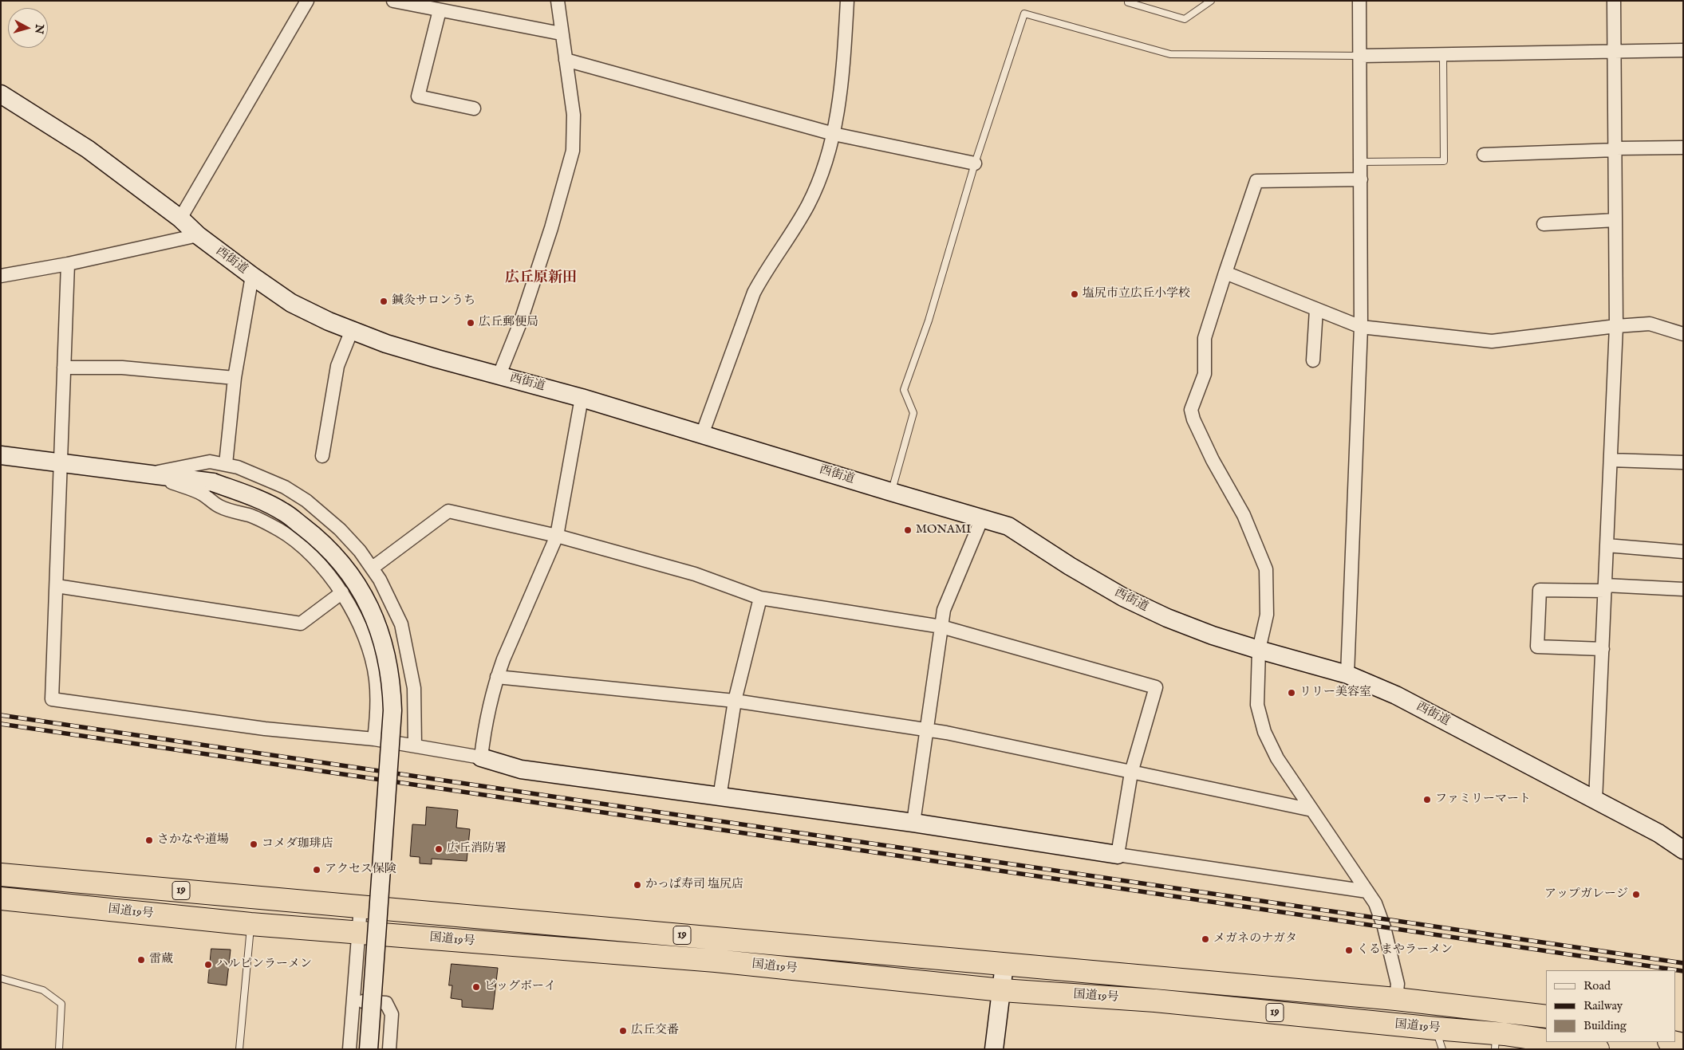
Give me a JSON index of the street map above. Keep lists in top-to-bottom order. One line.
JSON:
{"streets":{"highway":["19","国道19号"],"main road":["西街道"]},"districts":["広丘原新田"],"places":["塩尻市立広丘小学校","鍼灸サロンうち","広丘郵便局","MONAMI","リリー美容室","ファミリーマート","さかなや道場","コメダ珈琲店","広丘消防署","アクセス保険","かっぱ寿司 塩尻店","アップガレージ","メガネのナガタ","くるまやラーメン","雷蔵","ハルピンラーメン","ビッグボーイ","広丘交番"],"legend":["Road","Railway","Building"],"north":"right"}
